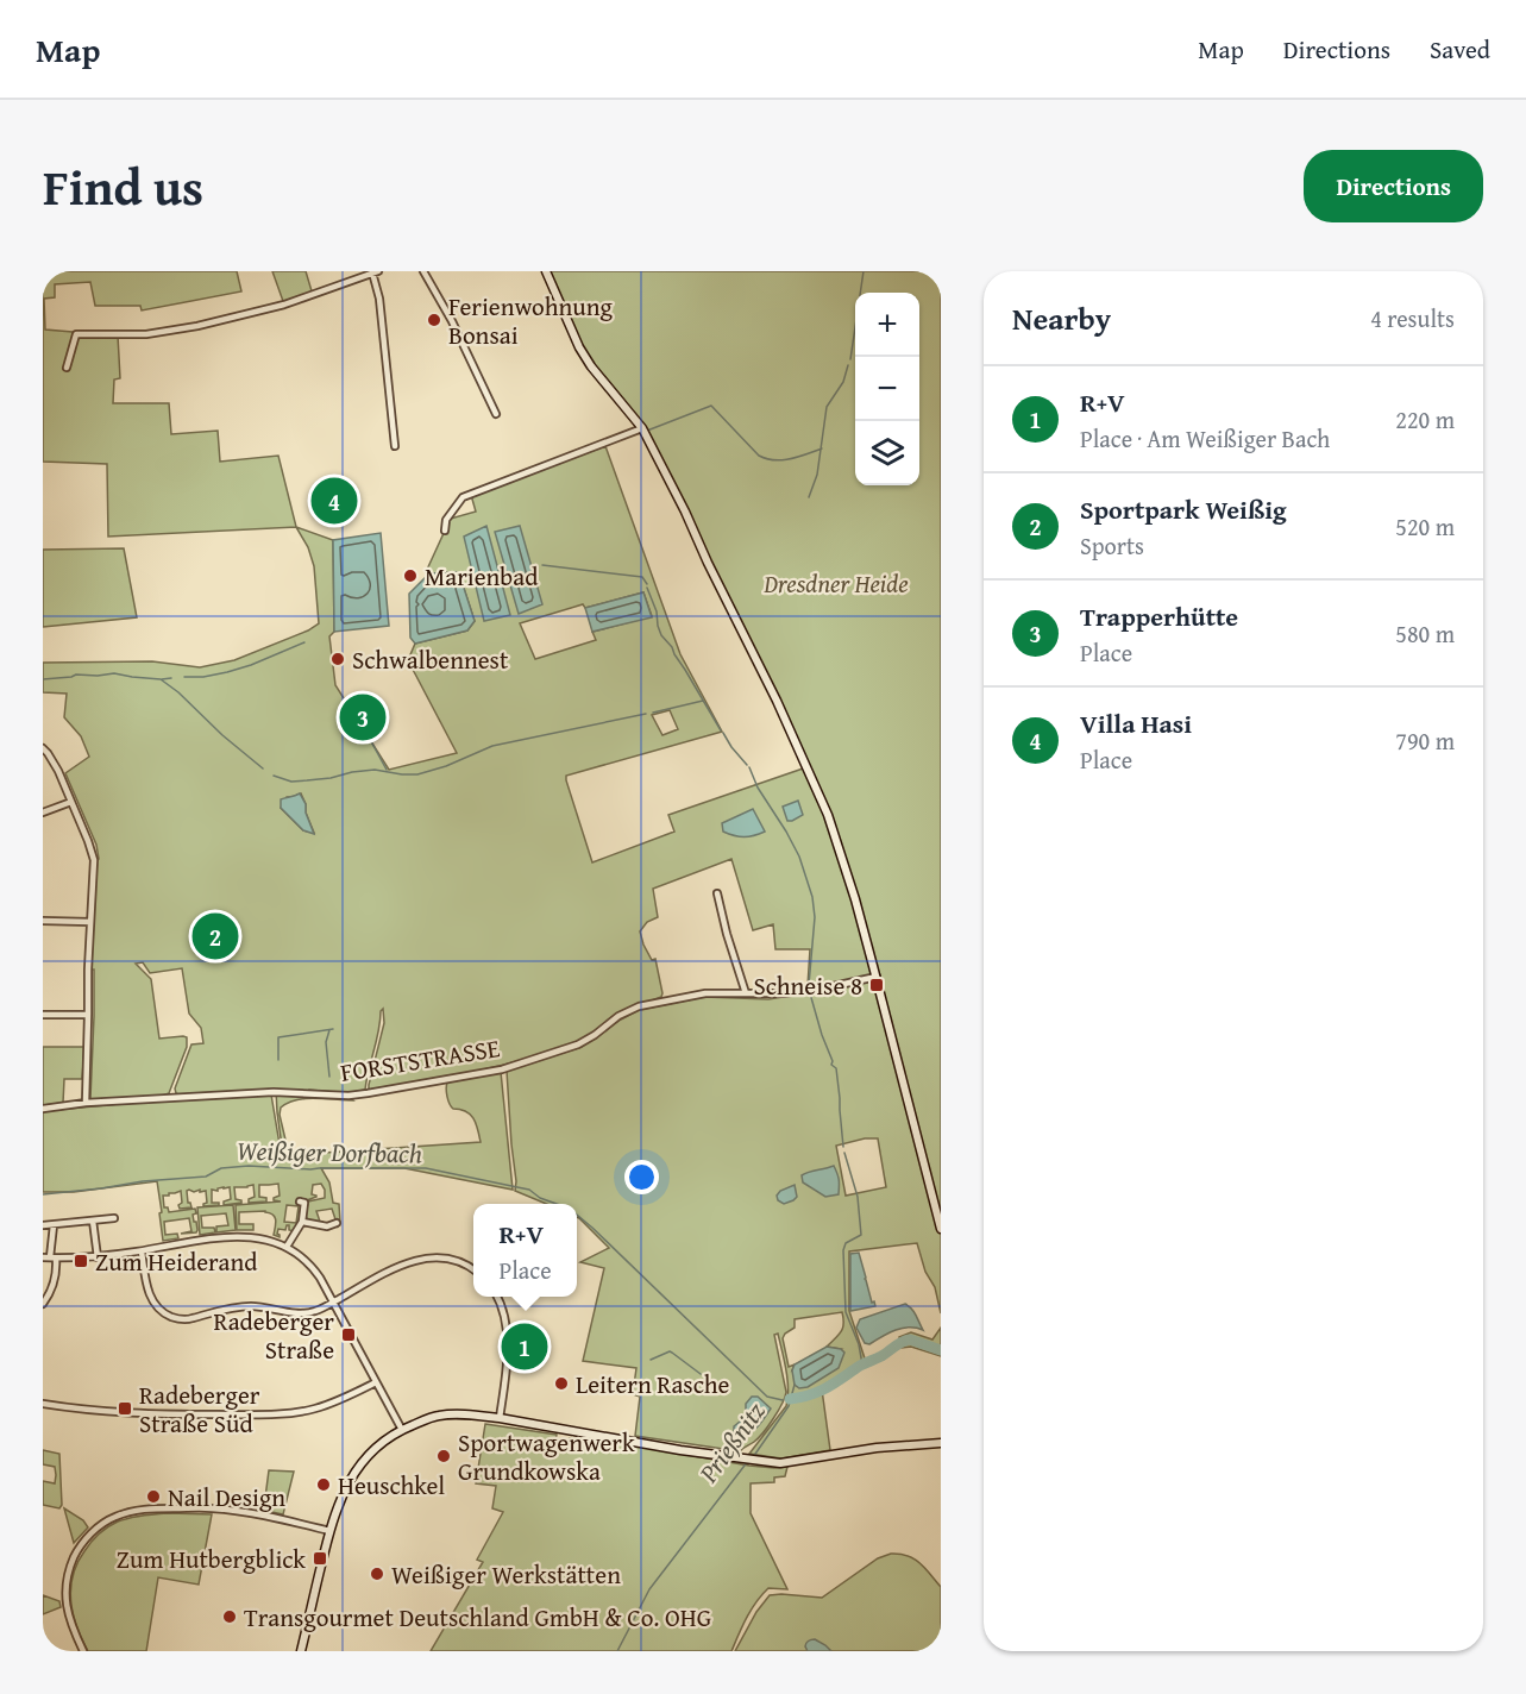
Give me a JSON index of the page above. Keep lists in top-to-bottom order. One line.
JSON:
{"streets":{"street":["FORSTSTRASSE"]},"water":["Weißiger Dorfbach","Prießnitz"],"parks":["Dresdner Heide"],"places":{"other":["Ferienwohnung Bonsai","Marienbad","Schwalbennest","Leitern Rasche","Sportwagenwerk Grundkowska","Heuschkel","Nail Design","Weißiger Werkstätten","Transgourmet Deutschland GmbH & Co. OHG"],"transit":["Schneise 8","Zum Heiderand","Radeberger Straße","Radeberger Straße Süd","Zum Hutbergblick"]},"page":{"header":"Map","nav":["Map","Directions","Saved"],"title":"Find us","buttons":"Directions","heading":["Nearby","4 results"],"map_buttons":["+","−"],"list":[{"mark":"1","name":"R+V","note":"Place · Am Weißiger Bach","value":"220 m"},{"mark":"2","name":"Sportpark Weißig","note":"Sports","value":"520 m"},{"mark":"3","name":"Trapperhütte","note":"Place","value":"580 m"},{"mark":"4","name":"Villa Hasi","note":"Place","value":"790 m"}],"pins":["4","3","2","1"],"popup":["R+V","Place"]}}
